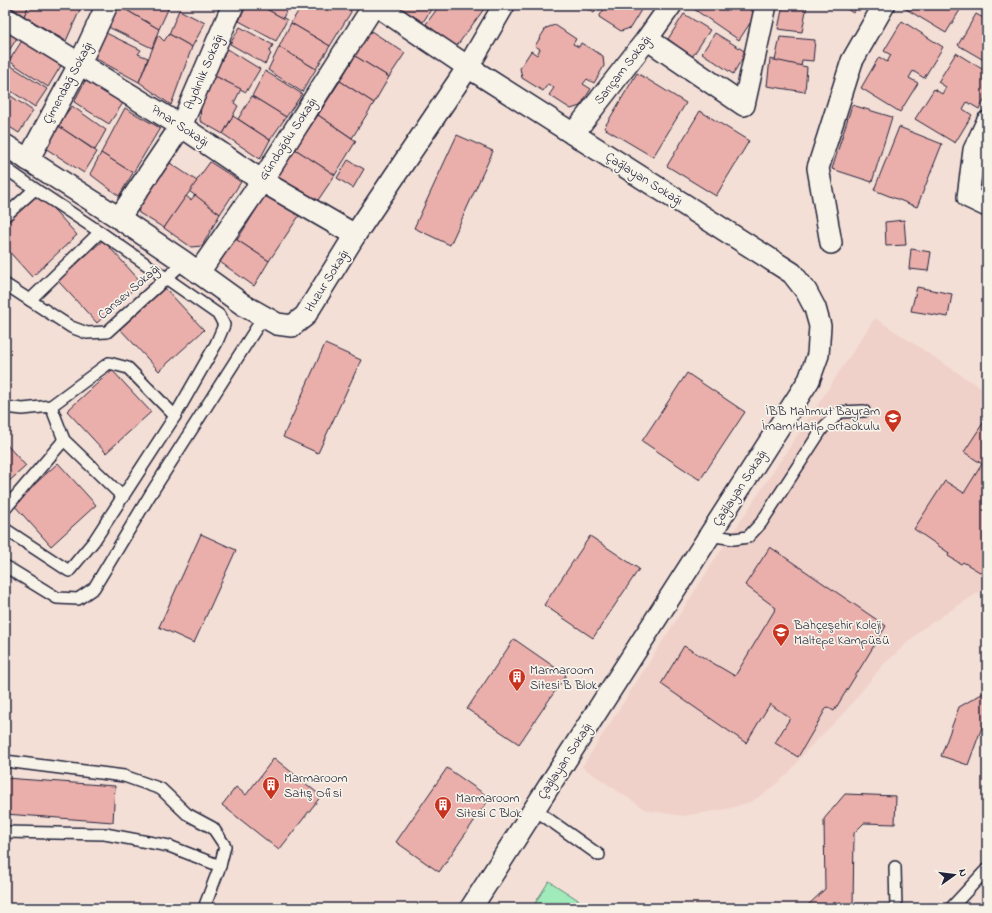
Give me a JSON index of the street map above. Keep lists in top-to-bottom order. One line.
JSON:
{"streets":{"street":["Sarıçam Sokağı","Aydınlık Sokağı","Çimendağ Sokağı","Pınar Sokağı","Gündoğdu Sokağı","Çağlayan Sokağı","Huzur Sokağı"],"lane":["Cansev Sokağı"]},"crossings":[["Sarıçam Sokağı","Çağlayan Sokağı"],["Aydınlık Sokağı","Pınar Sokağı"],["Aydınlık Sokağı","Huzur Sokağı"],["Çimendağ Sokağı","Pınar Sokağı"],["Çimendağ Sokağı","Huzur Sokağı"],["Pınar Sokağı","Gündoğdu Sokağı"],["Pınar Sokağı","Huzur Sokağı"],["Gündoğdu Sokağı","Çağlayan Sokağı"],["Gündoğdu Sokağı","Huzur Sokağı"],["Gündoğdu Sokağı","Cansev Sokağı"],["Çağlayan Sokağı","Huzur Sokağı"],["Huzur Sokağı","Cansev Sokağı"]],"places":{"school or university":["İBB Mahmut Bayram İmam Hatip Ortaokulu","Bahçeşehir Koleji Maltepe Kampüsü"],"building":["Marmaroom Sitesi B Blok","Marmaroom Satış Ofisi","Marmaroom Sitesi C Blok"]},"north":"right"}
